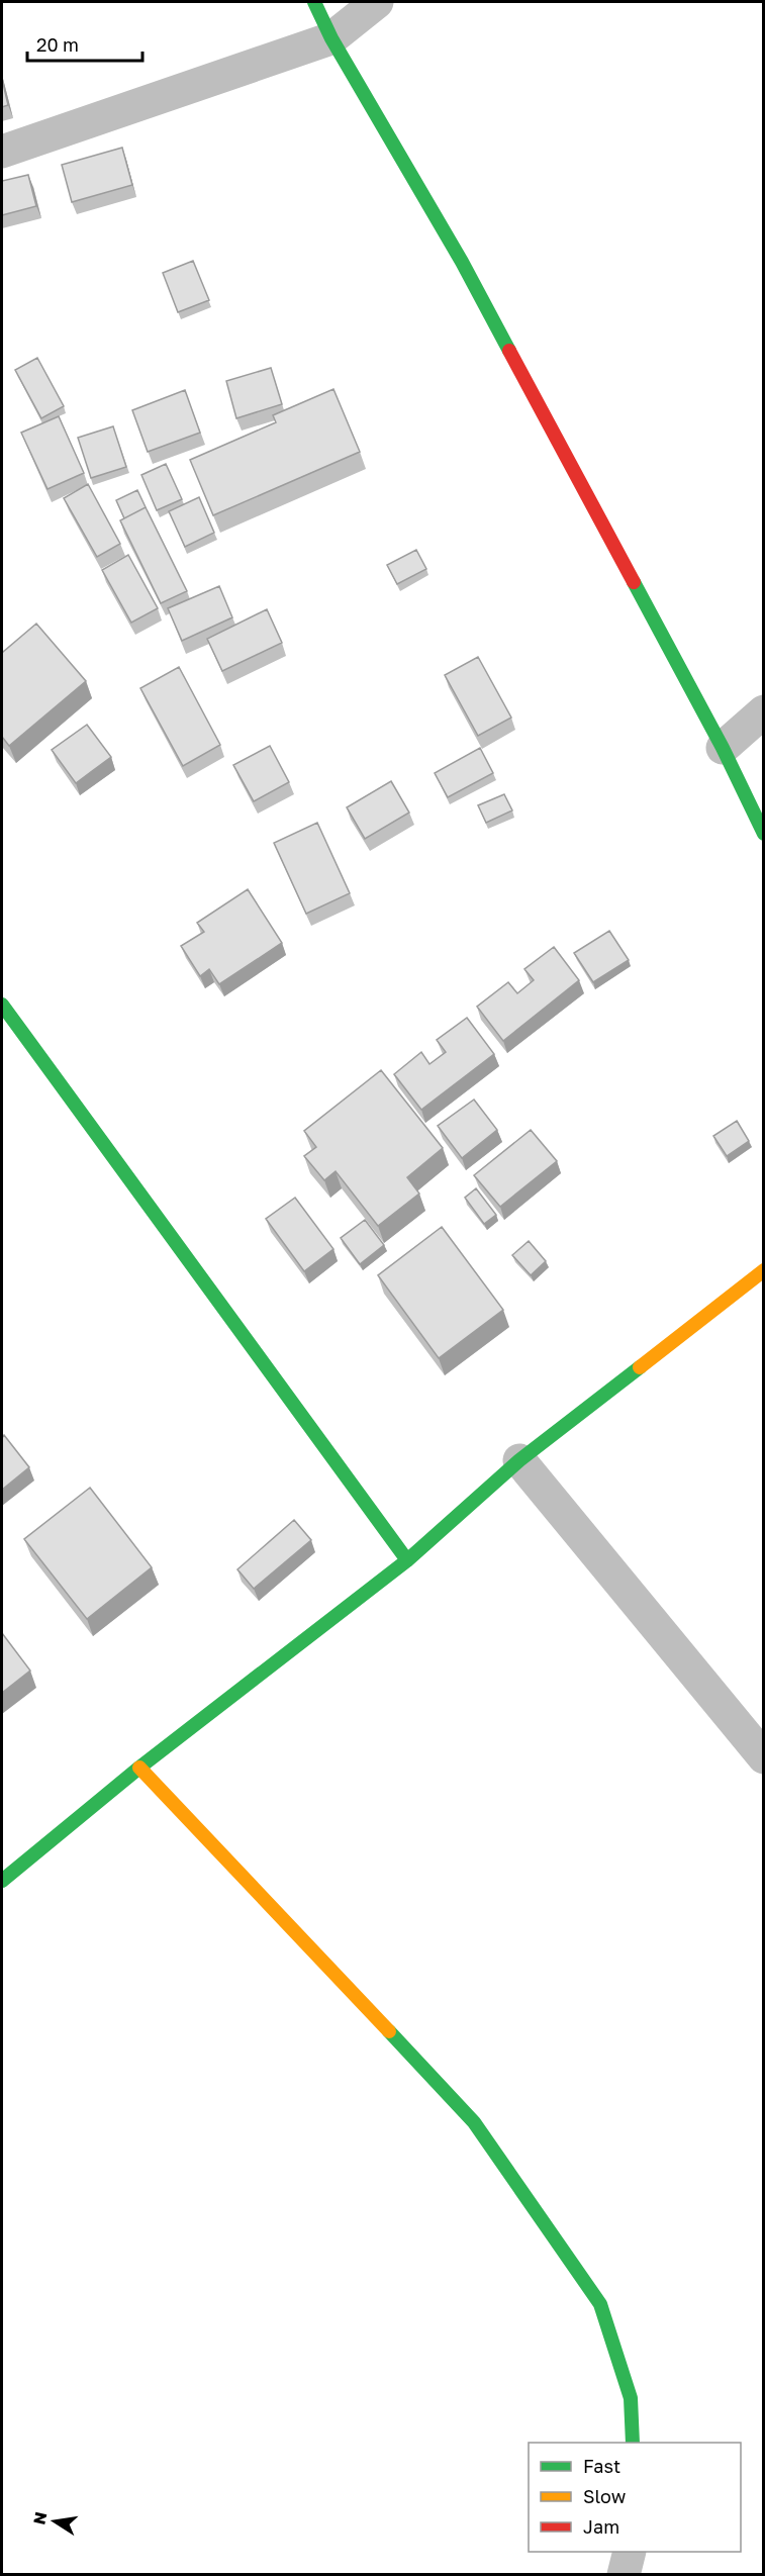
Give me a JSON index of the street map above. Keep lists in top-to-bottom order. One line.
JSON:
{"legend":["Fast","Slow","Jam"],"scale_bar":"20 m","north":"left"}
